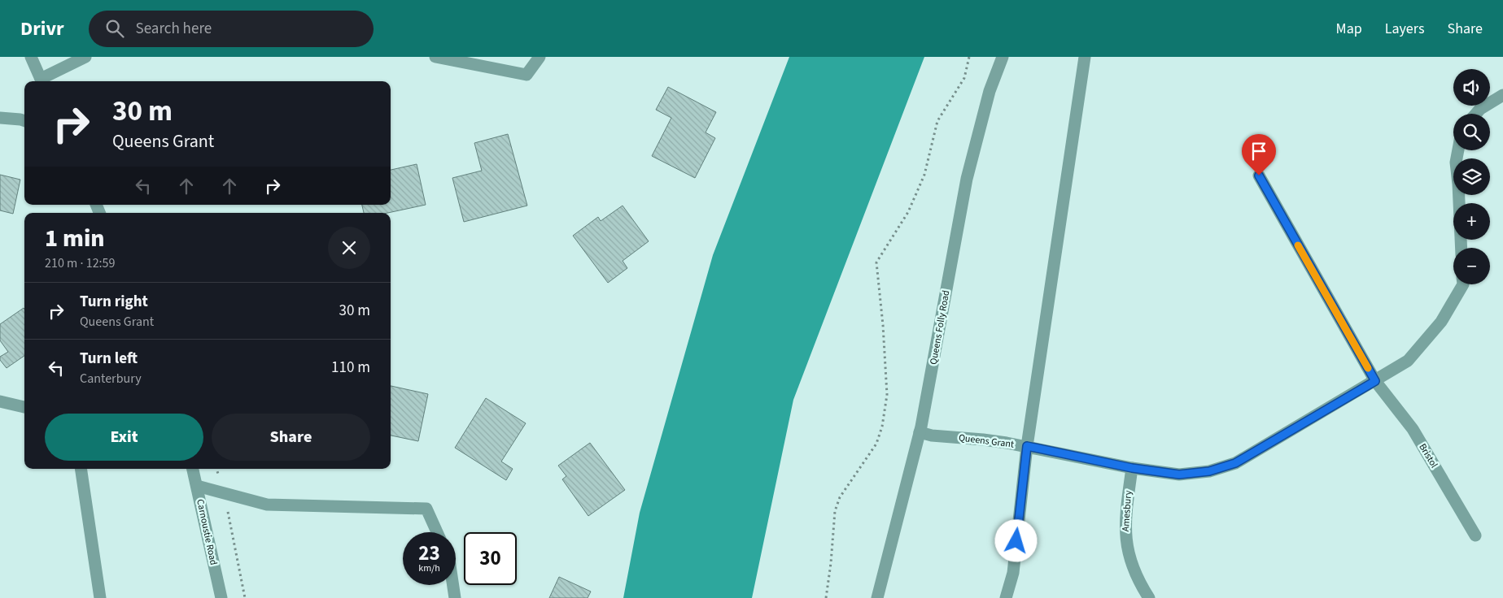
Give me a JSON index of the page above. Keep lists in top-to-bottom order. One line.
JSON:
{"streets":{"street":["Queens Folly Road","Queens Grant","Bristol","Amesbury","Carnoustie Road"]},"crossings":[["Queens Folly Road","Queens Grant"],["Queens Grant","Bristol"],["Queens Grant","Amesbury"]],"page":{"header":"Drivr","search":"Search here","nav":["Map","Layers","Share"],"map_buttons":["+","−"],"turn":["30 m","Queens Grant"],"heading":["1 min","210 m · 12:59"],"list":[{"name":"Turn right","note":"Queens Grant","value":"30 m"},{"name":"Turn left","note":"Canterbury","value":"110 m"}],"buttons":["Exit","Share"],"speed":"23 km/h","limit":"30"}}
